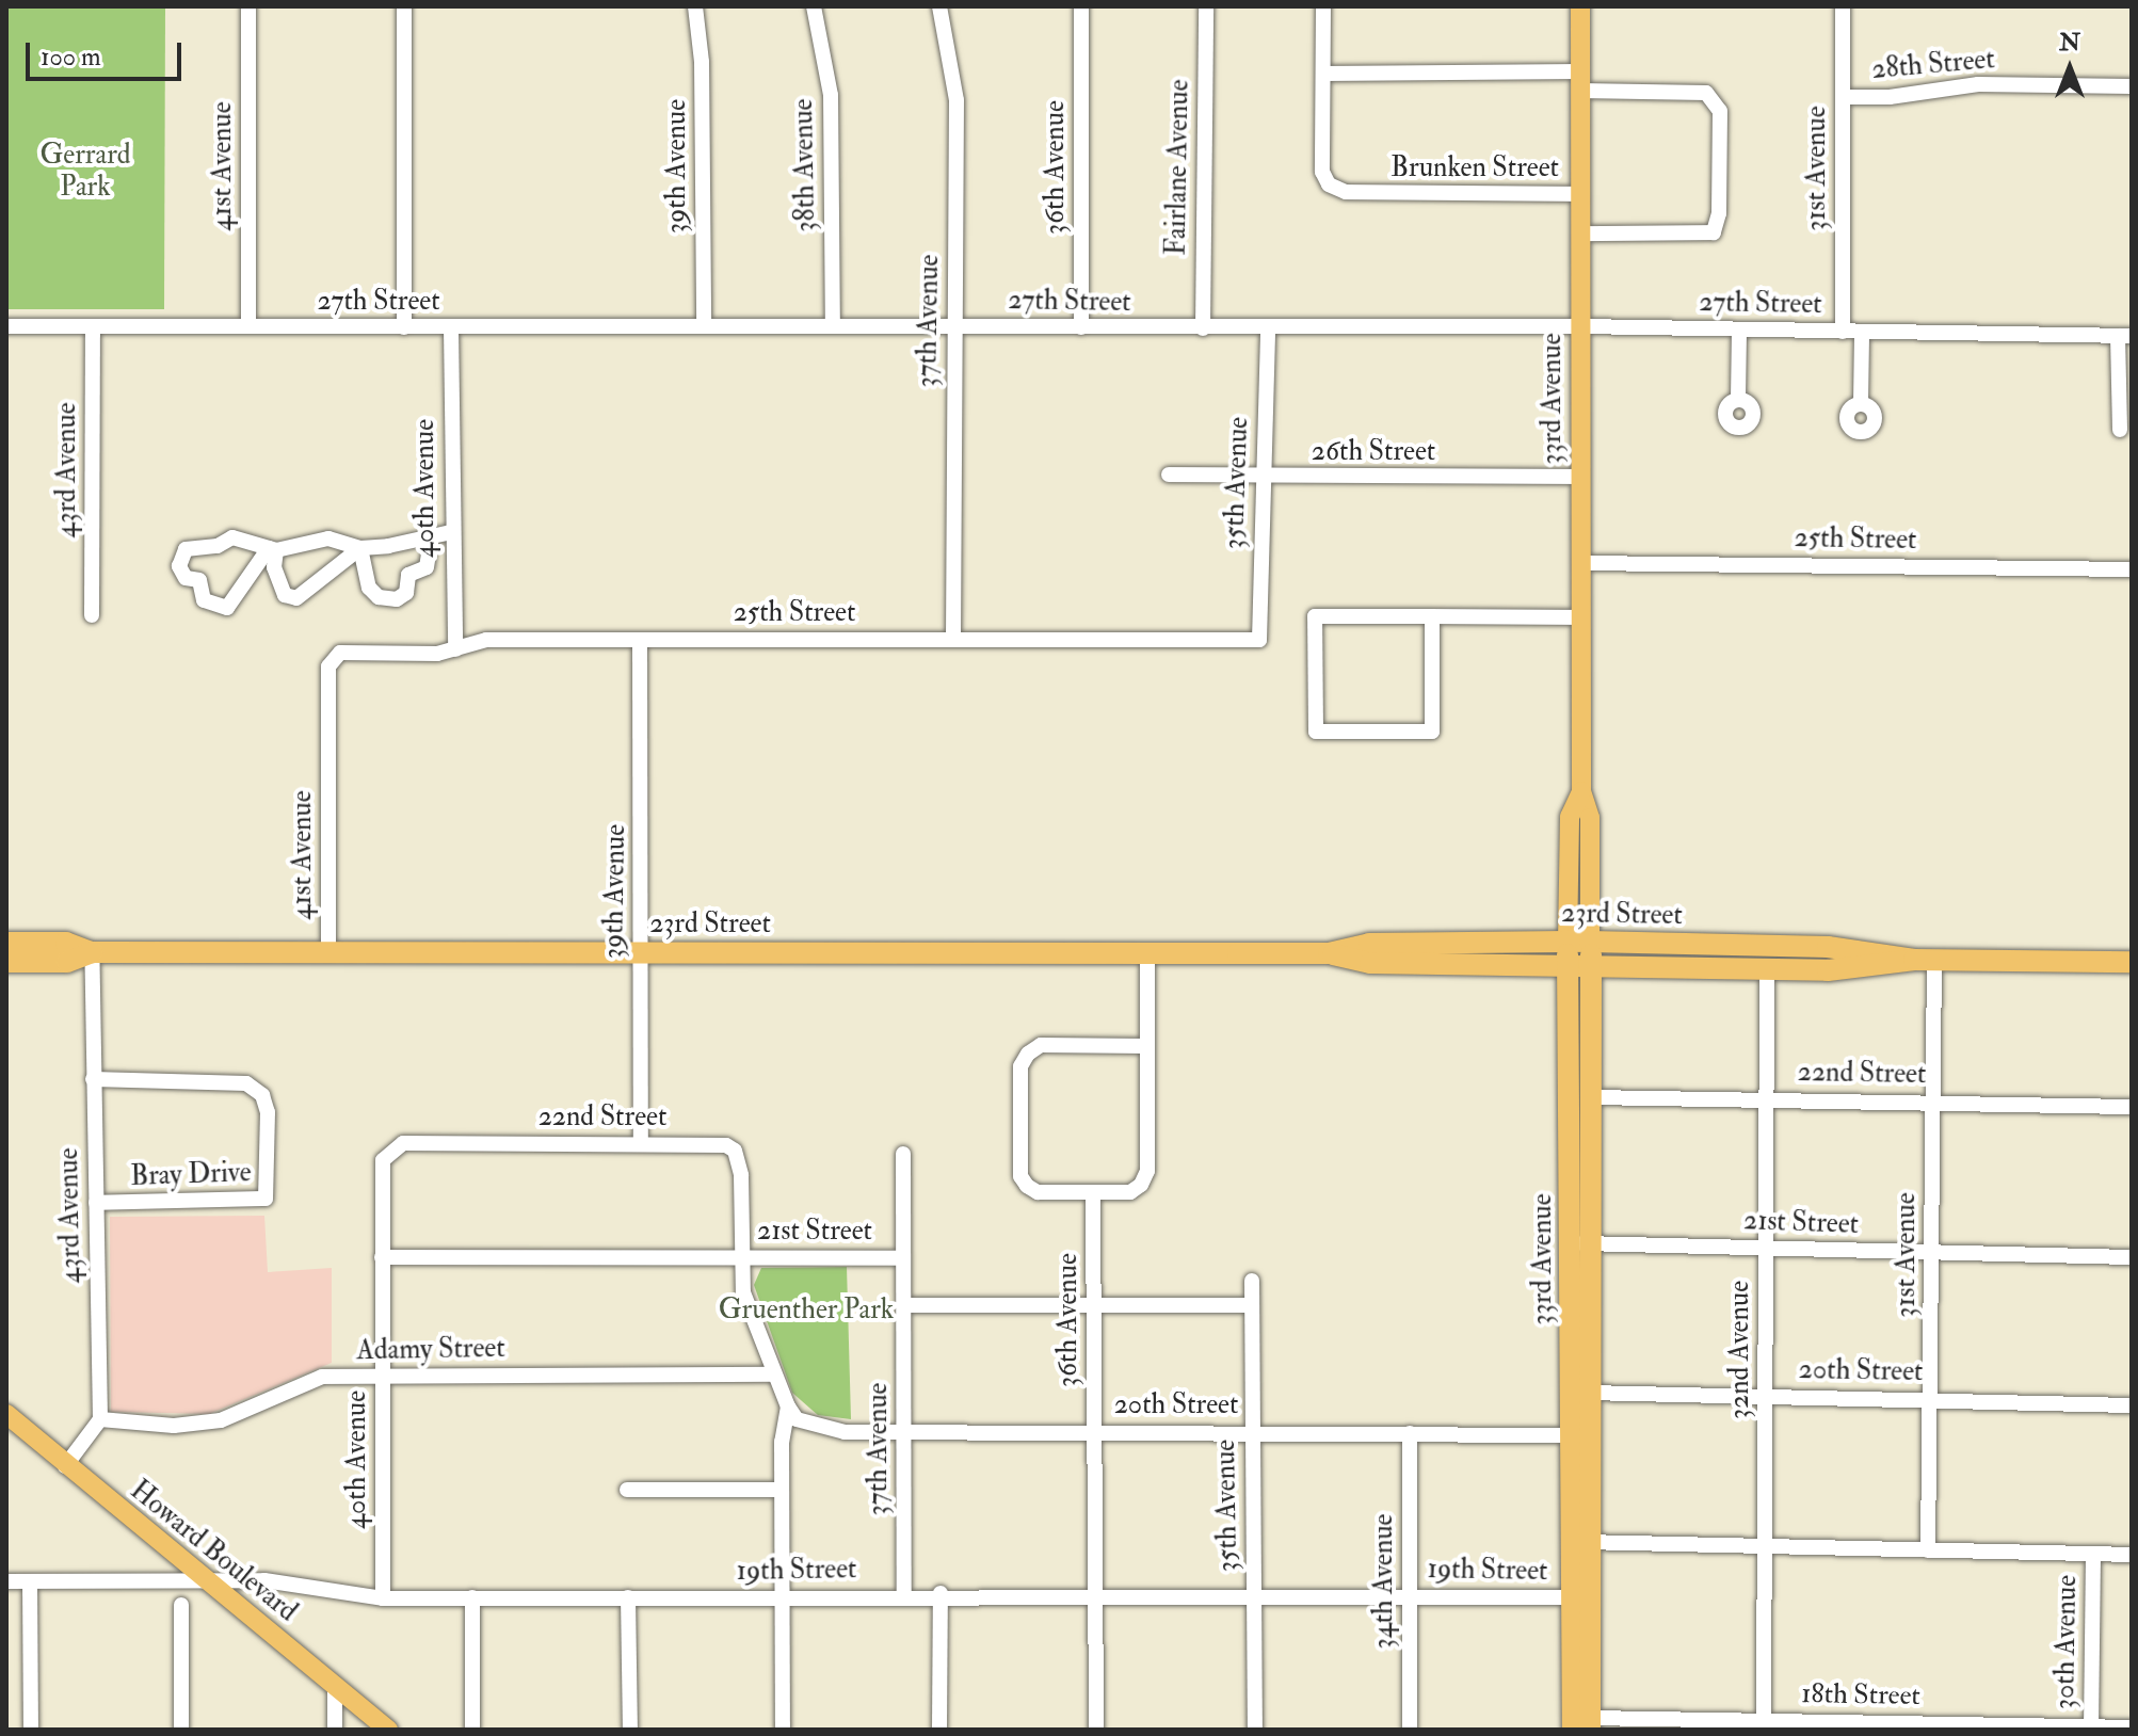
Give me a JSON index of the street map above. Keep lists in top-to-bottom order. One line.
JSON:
{"streets":{"highway":["33rd Avenue","23rd Street"],"main road":["Howard Boulevard"],"street":["28th Street","38th Avenue","41st Avenue","39th Avenue","36th Avenue","Fairlane Avenue","Brunken Street","31st Avenue","27th Street","37th Avenue","26th Street","43rd Avenue","35th Avenue","40th Avenue","25th Street","22nd Street","Bray Drive","21st Street","Adamy Street","32nd Avenue","20th Street","19th Street","34th Avenue","30th Avenue","18th Street"]},"crossings":[["28th Street","31st Avenue"],["38th Avenue","27th Street"],["41st Avenue","27th Street"],["41st Avenue","25th Street"],["41st Avenue","23rd Street"],["39th Avenue","27th Street"],["39th Avenue","25th Street"],["39th Avenue","23rd Street"],["39th Avenue","22nd Street"],["36th Avenue","27th Street"],["36th Avenue","20th Street"],["36th Avenue","19th Street"],["Fairlane Avenue","27th Street"],["Brunken Street","33rd Avenue"],["31st Avenue","27th Street"],["31st Avenue","23rd Street"],["31st Avenue","22nd Street"],["31st Avenue","21st Street"],["31st Avenue","20th Street"],["27th Street","37th Avenue"],["27th Street","33rd Avenue"],["27th Street","43rd Avenue"],["27th Street","35th Avenue"],["27th Street","40th Avenue"],["37th Avenue","25th Street"],["37th Avenue","21st Street"],["37th Avenue","20th Street"],["37th Avenue","19th Street"],["33rd Avenue","26th Street"],["33rd Avenue","25th Street"],["33rd Avenue","23rd Street"],["33rd Avenue","22nd Street"],["33rd Avenue","21st Street"],["33rd Avenue","20th Street"],["33rd Avenue","19th Street"],["33rd Avenue","18th Street"],["26th Street","35th Avenue"],["43rd Avenue","23rd Street"],["43rd Avenue","Bray Drive"],["43rd Avenue","Adamy Street"],["35th Avenue","25th Street"],["35th Avenue","20th Street"],["35th Avenue","19th Street"],["40th Avenue","25th Street"],["40th Avenue","22nd Street"],["40th Avenue","21st Street"],["40th Avenue","Adamy Street"],["40th Avenue","19th Street"],["23rd Street","32nd Avenue"],["22nd Street","21st Street"],["22nd Street","Adamy Street"],["22nd Street","32nd Avenue"],["22nd Street","20th Street"],["21st Street","32nd Avenue"],["32nd Avenue","20th Street"],["32nd Avenue","18th Street"],["20th Street","34th Avenue"],["Howard Boulevard","19th Street"],["19th Street","34th Avenue"],["30th Avenue","18th Street"]],"parks":["Gerrard Park","Gruenther Park"],"scale_bar":"100 m","north":"top"}
